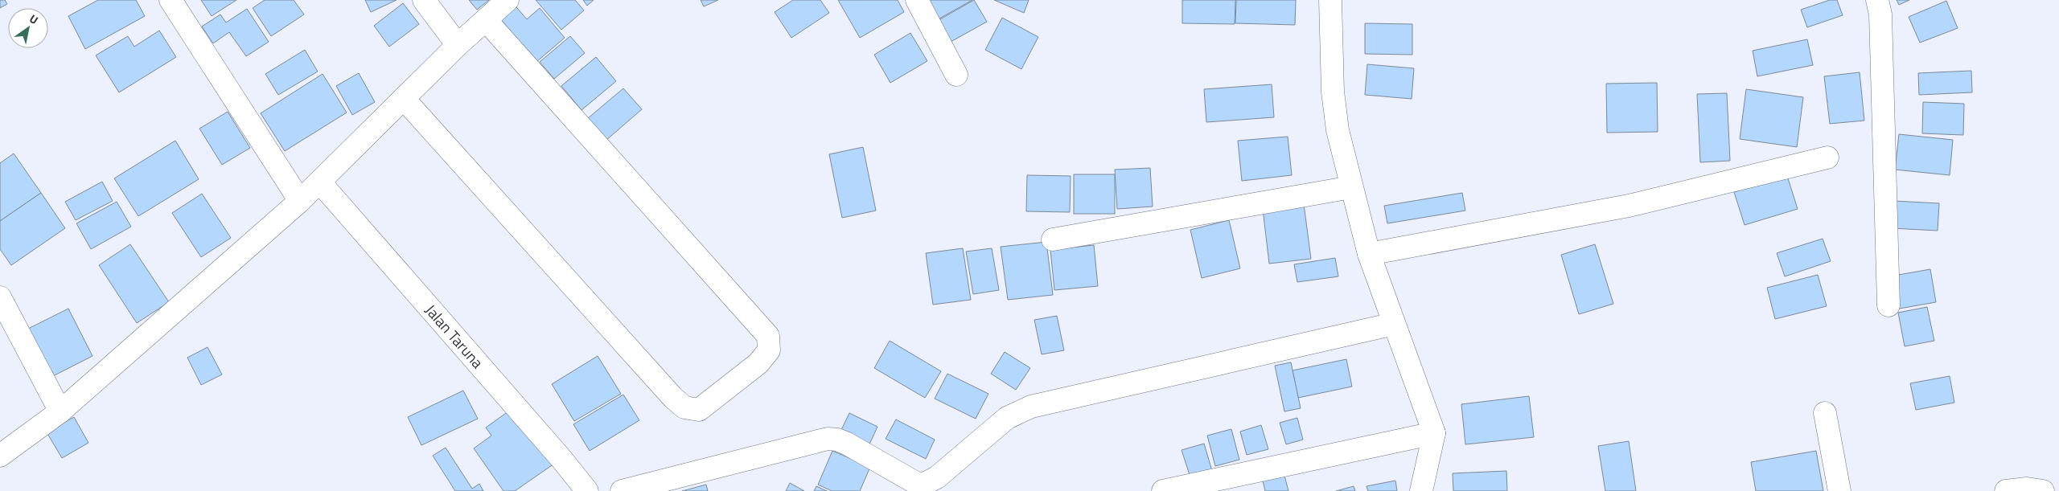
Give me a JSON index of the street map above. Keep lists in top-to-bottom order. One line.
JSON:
{"streets":{"street":["Jalan Taruna"]},"north":"top right"}
